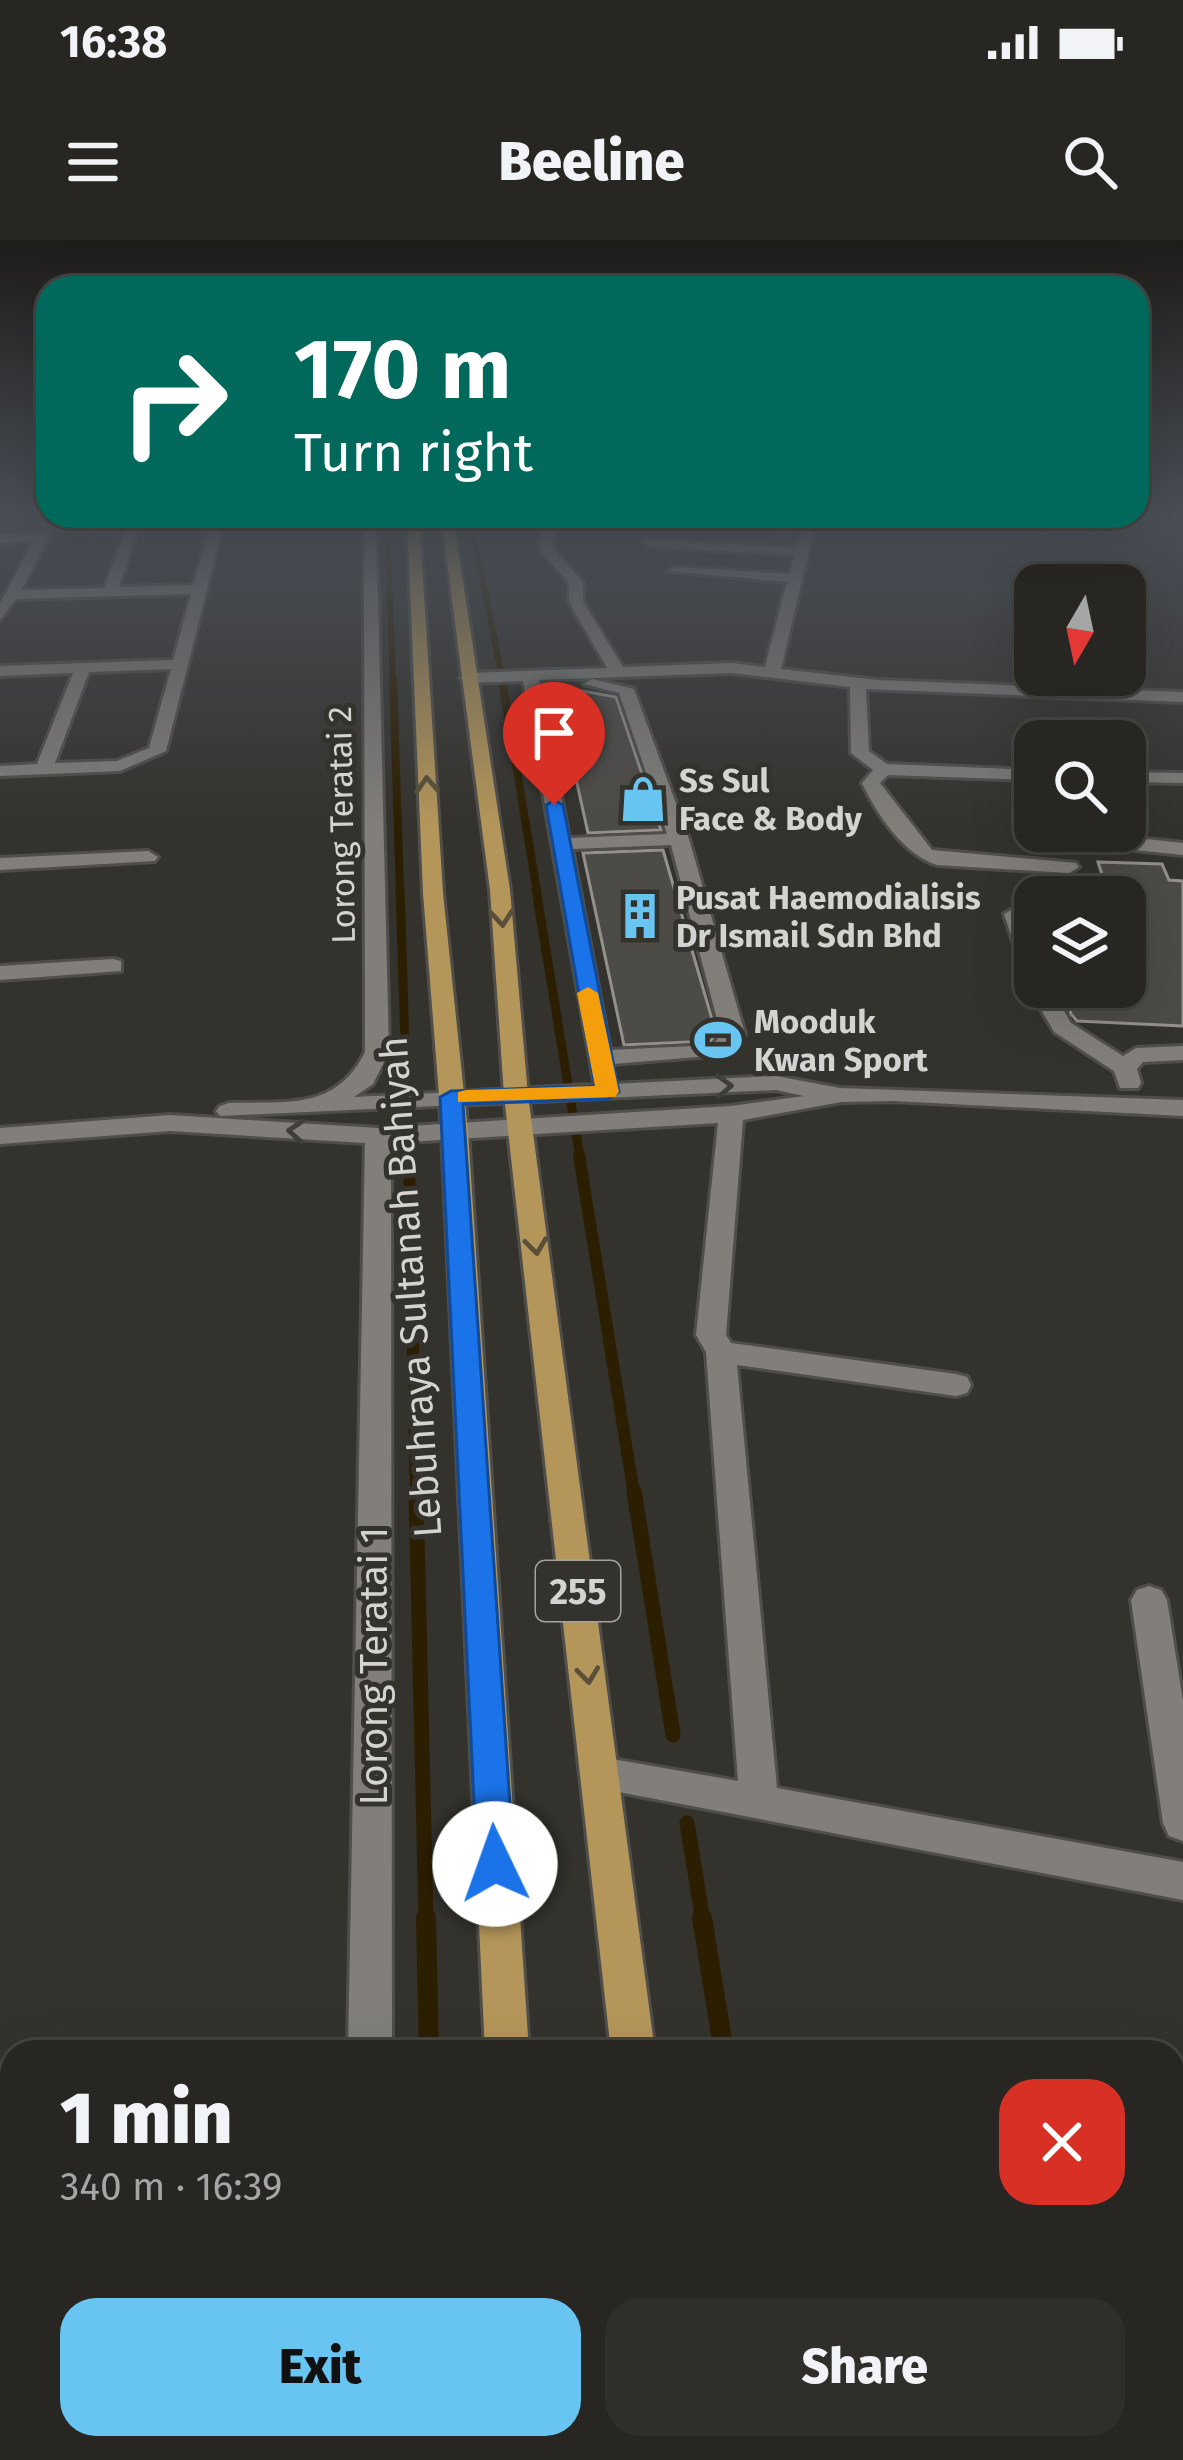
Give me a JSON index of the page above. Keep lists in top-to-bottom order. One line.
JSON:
{"streets":{"main road":["Lebuhraya Sultanah Bahiyah","255"],"street":["Lorong Teratai 2","Lorong Teratai 1"]},"places":{"shop":["Ss Sul Face & Body"],"building":["Pusat Haemodialisis Dr Ismail Sdn Bhd"],"sports":["Mooduk Kwan Sport"]},"north":"bottom","page":{"status":"16:38","header":"Beeline","turn":["170 m","Turn right"],"heading":["1 min","340 m · 16:39"],"buttons":["Exit","Share"]}}
